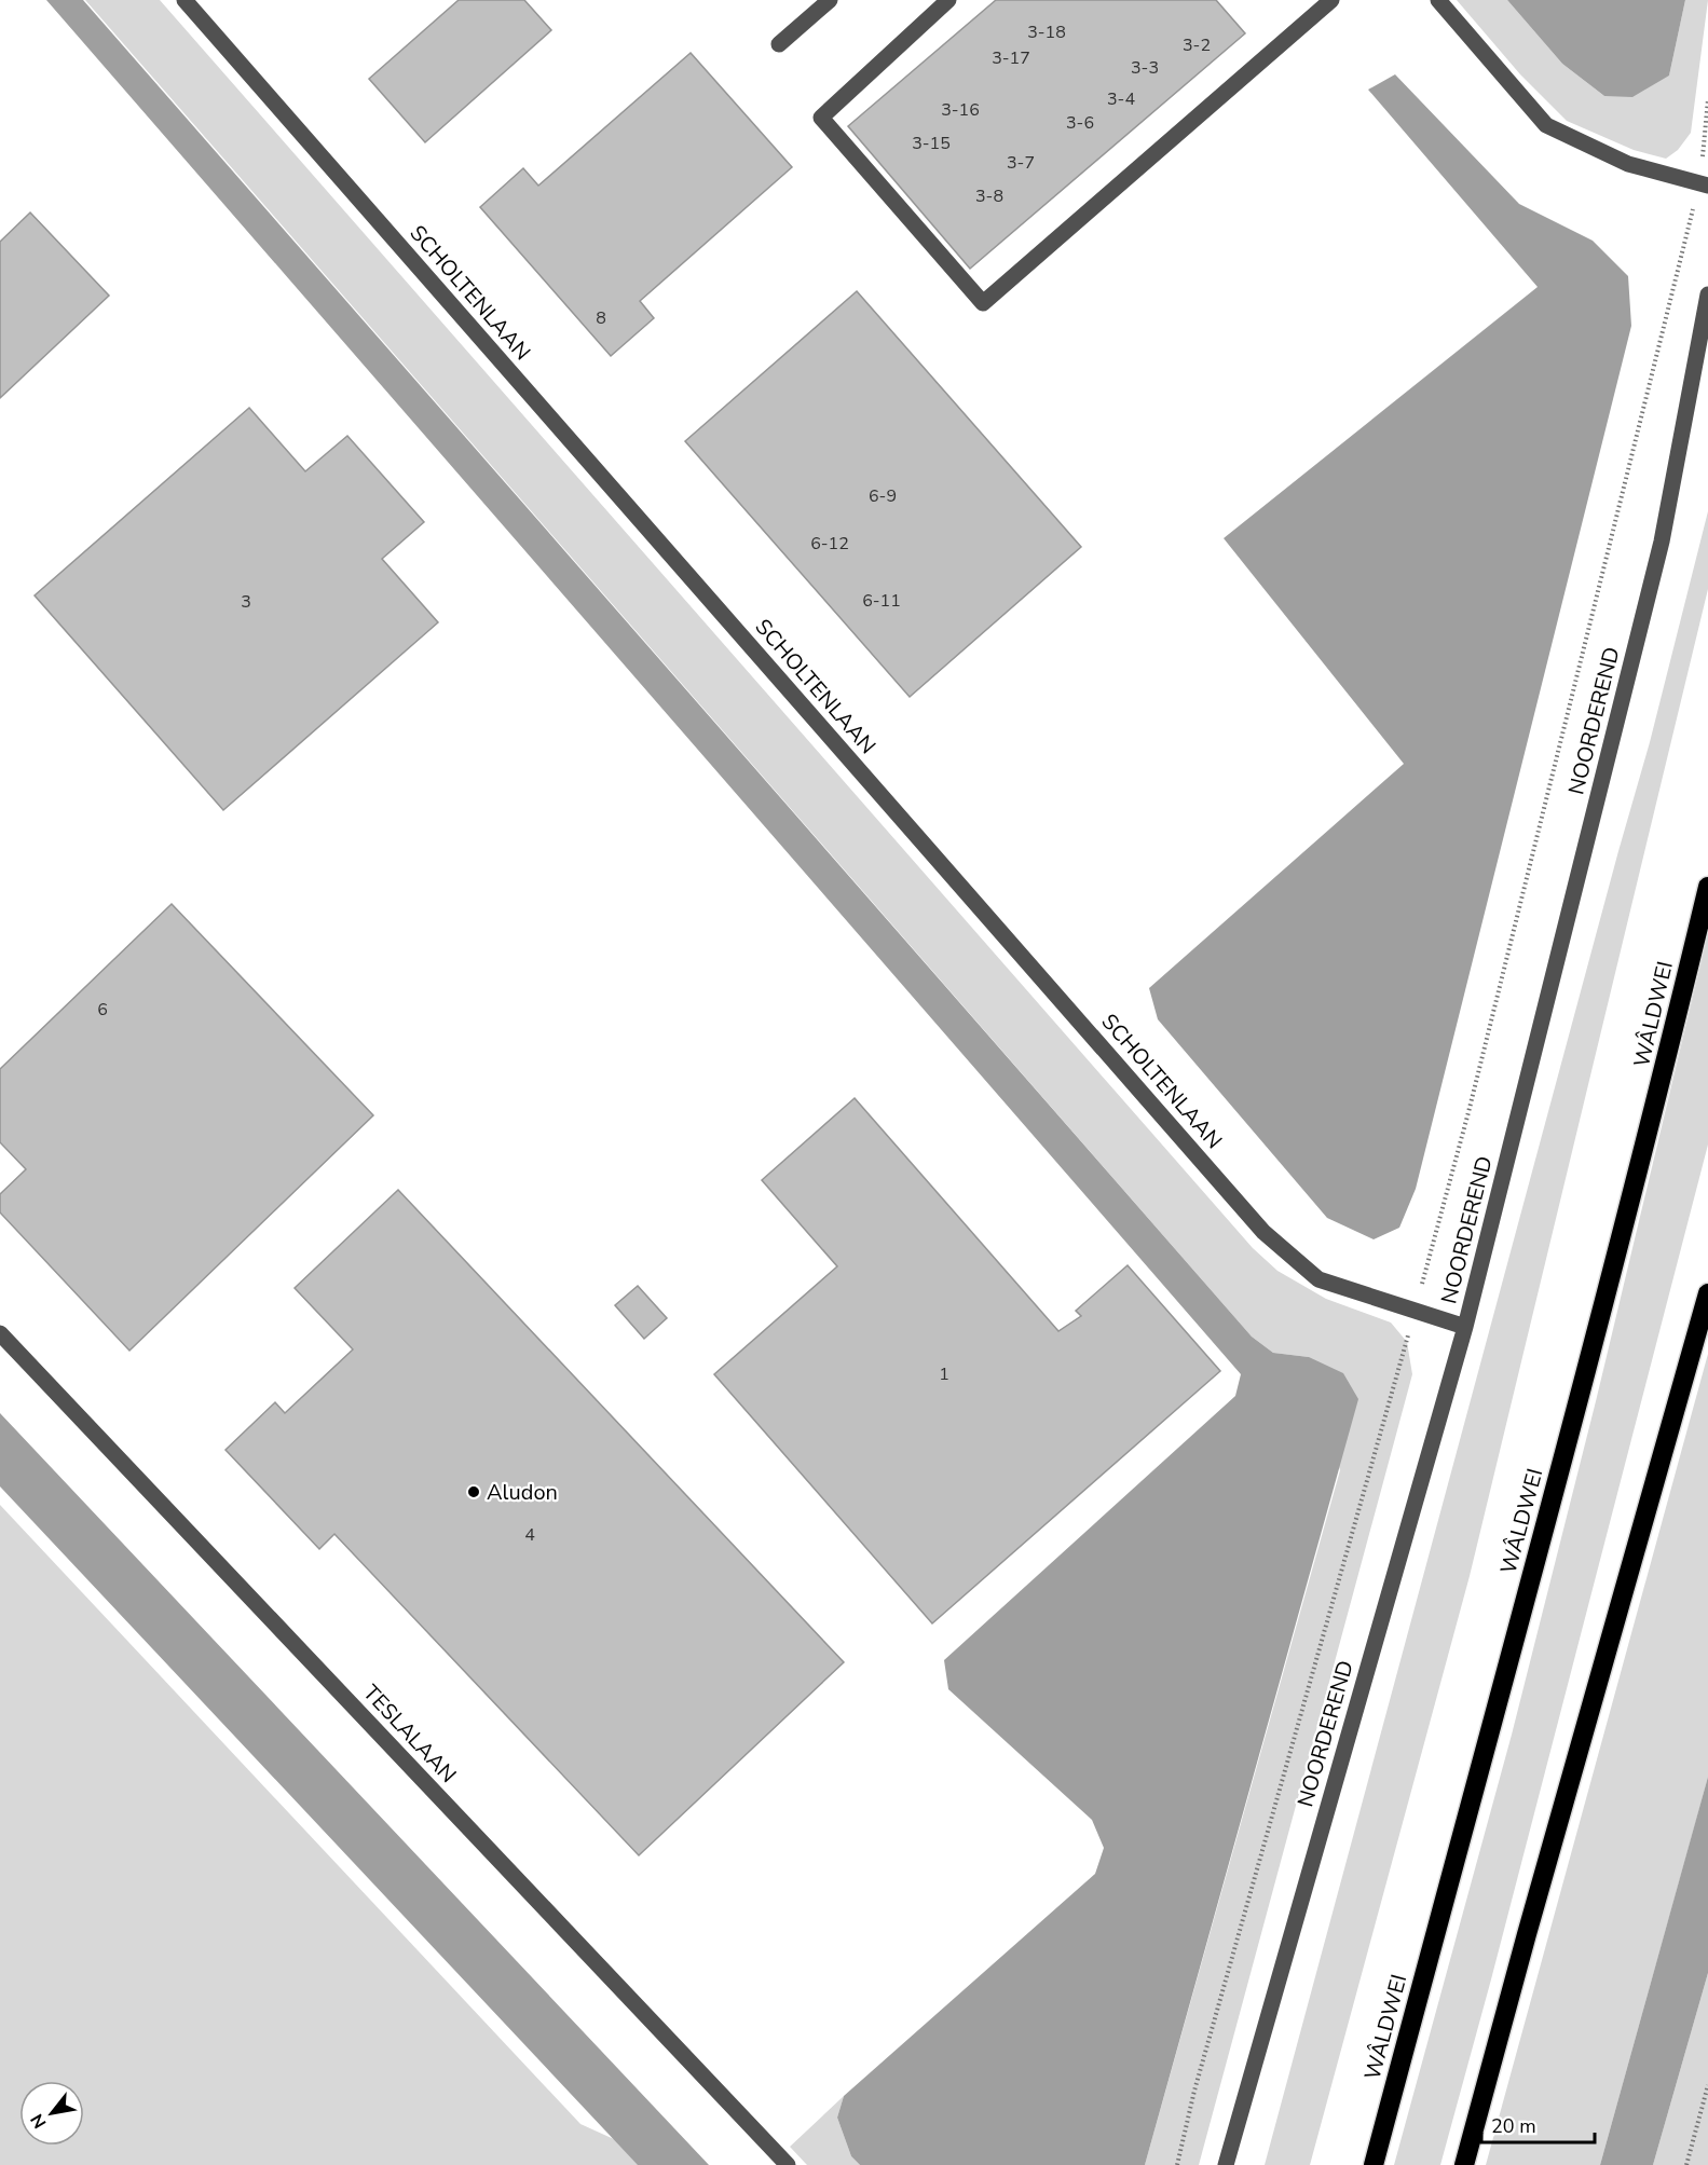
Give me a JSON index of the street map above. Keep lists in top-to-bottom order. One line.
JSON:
{"streets":{"highway":["WÂLDWEI"],"street":["SCHOLTENLAAN","NOORDEREND","TESLALAAN"]},"crossings":[["SCHOLTENLAAN","NOORDEREND"]],"places":["Aludon"],"house_numbers":["3-18","3-2","3-17","3-3","3-4","3-16","3-6","3-15","3-7","3-8","8","6-9","6-12","6-11","3","6","1","4"],"scale_bar":"20 m","north":"bottom left"}
